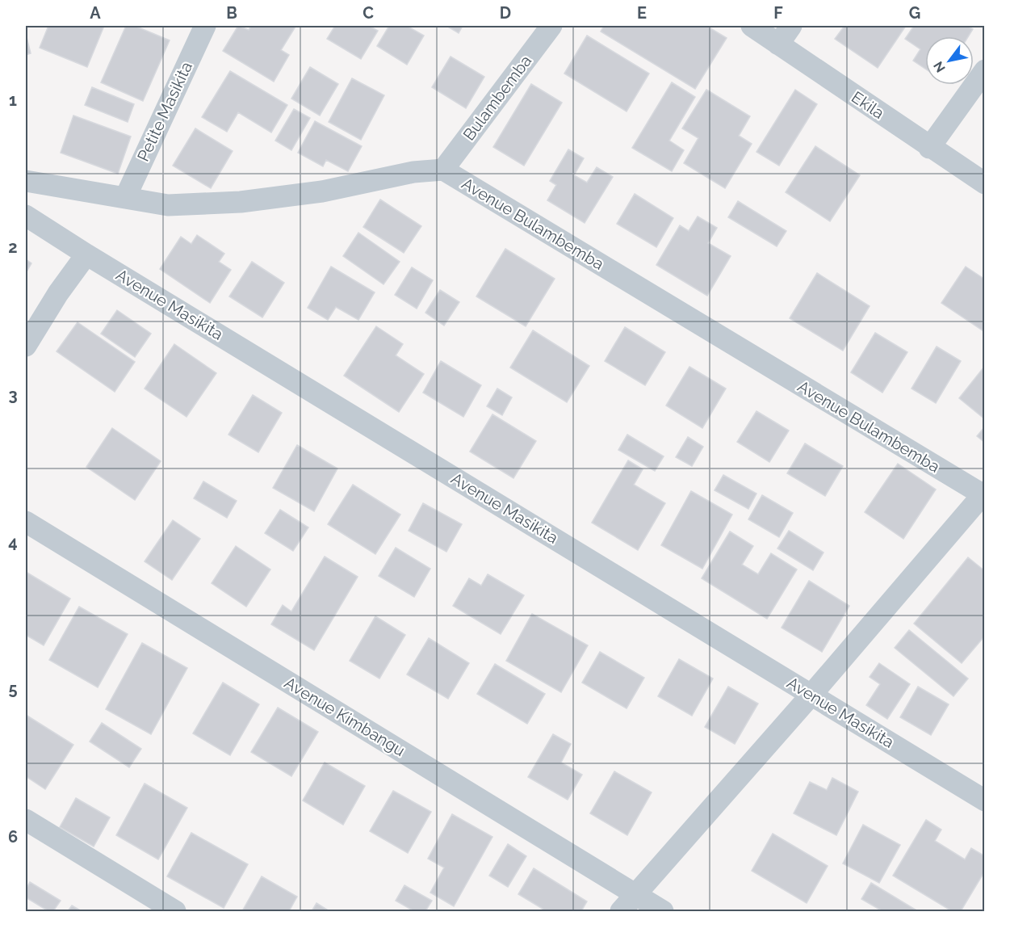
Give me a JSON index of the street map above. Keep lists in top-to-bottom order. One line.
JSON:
{"streets":{"street":["Bulambemba","Ekila","Petite Masikita","Avenue Bulambemba","Avenue Masikita","Avenue Kimbangu"]},"crossings":[["Bulambemba","Avenue Bulambemba"]],"north":"bottom left","grid":{"columns":["A","B","C","D","E","F","G"],"rows":["1","2","3","4","5","6"]}}
